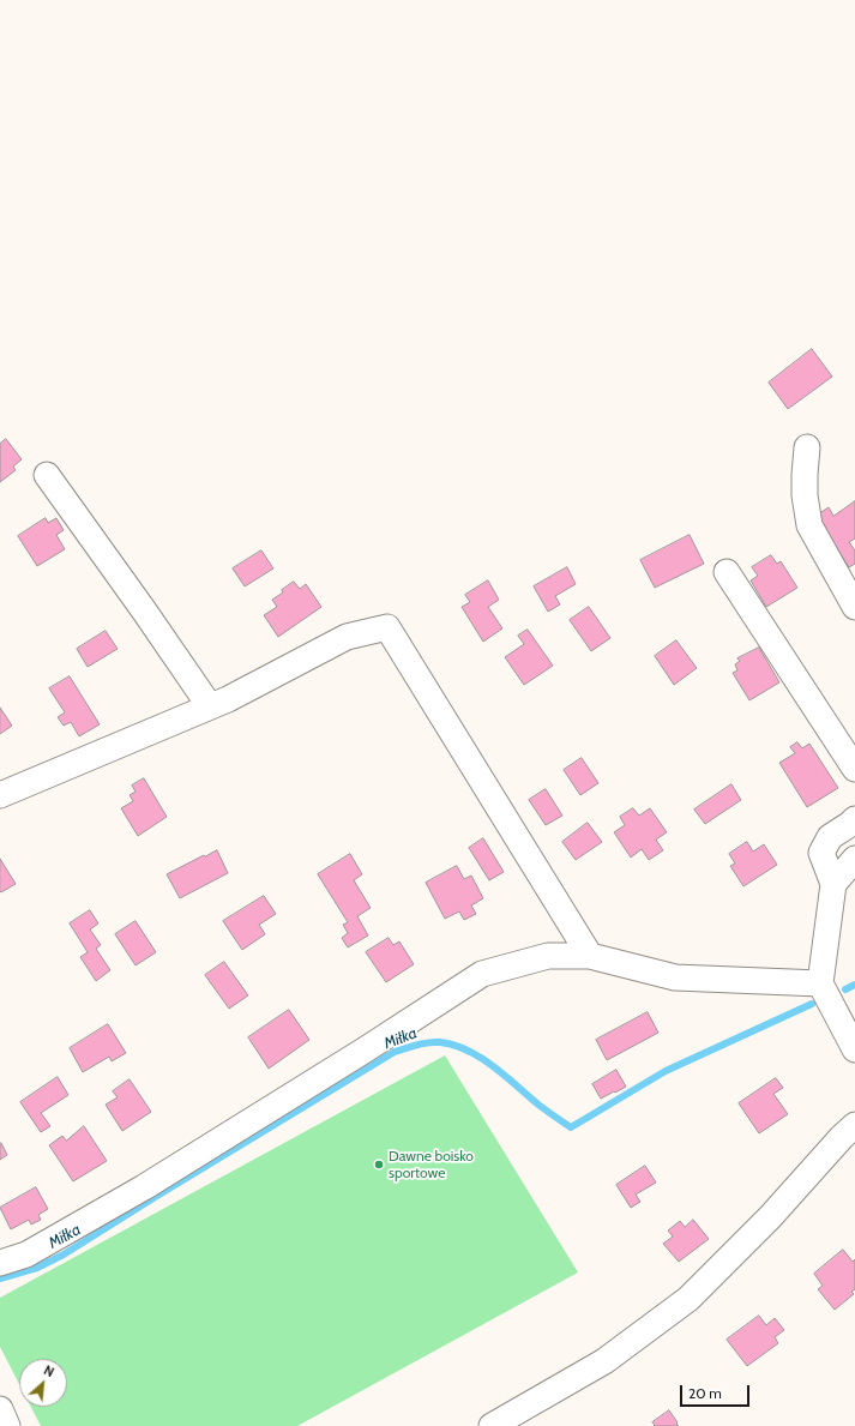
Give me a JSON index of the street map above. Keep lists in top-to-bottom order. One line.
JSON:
{"water":["Miłka"],"places":["Dawne boisko sportowe"],"scale_bar":"20 m","north":"top right"}
